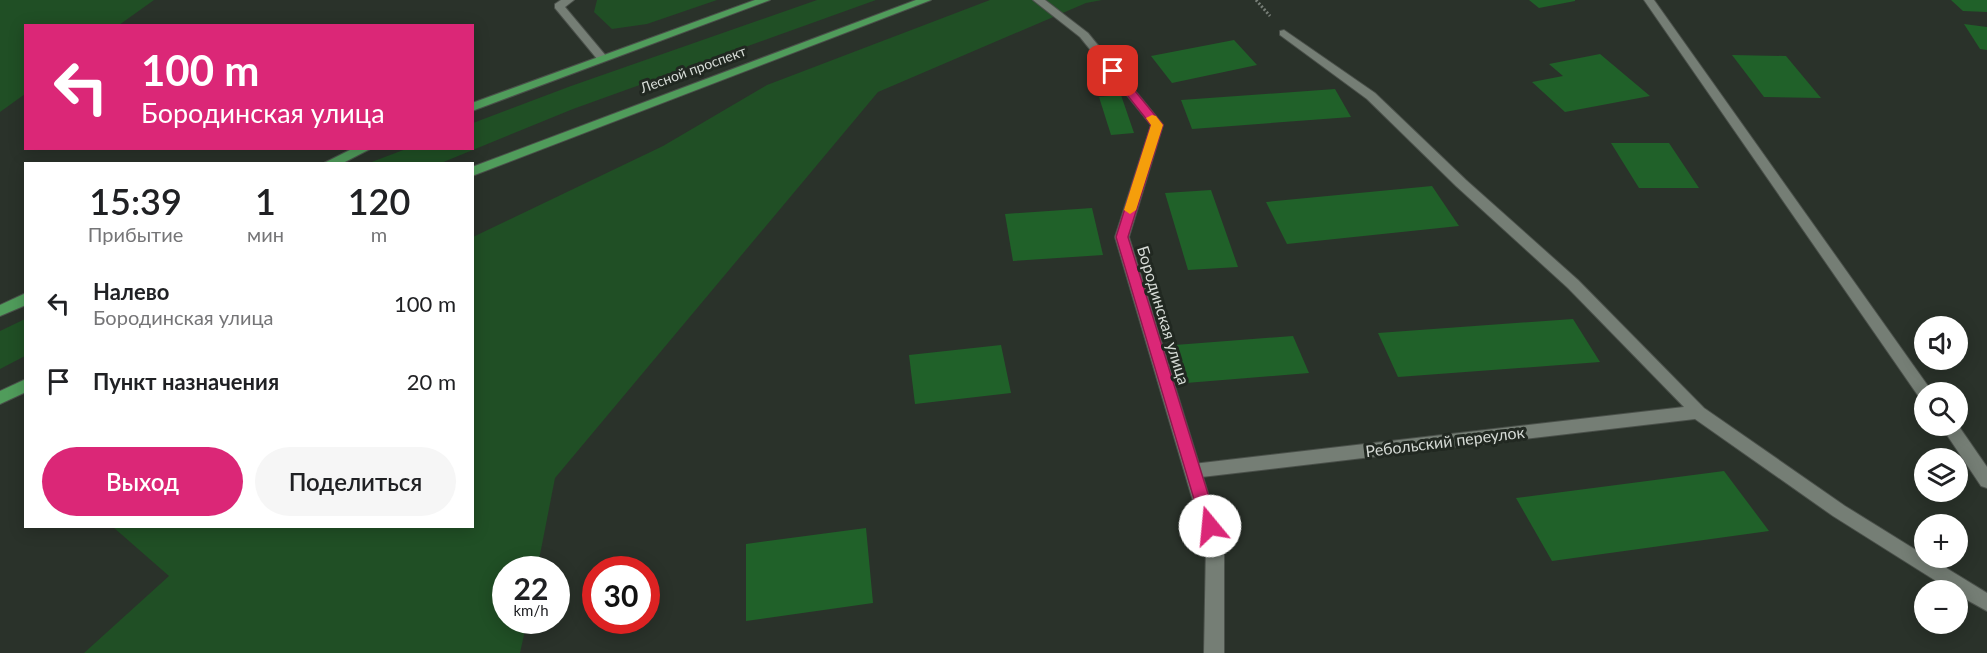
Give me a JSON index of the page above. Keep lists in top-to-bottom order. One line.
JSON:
{"streets":{"main road":["Лесной проспект"],"street":["Бородинская улица","Ребольский переулок"]},"crossings":[["Бородинская улица","Ребольский переулок"]],"page":{"turn":["100 m","Бородинская улица"],"eta":["15:39","Прибытие","1","мин","120","m"],"list":[{"name":"Налево","note":"Бородинская улица","value":"100 m"},{"name":"Пункт назначения","value":"20 m"}],"map_buttons":["+","−"],"buttons":["Выход","Поделиться"],"speed":"22 km/h","limit":"30"}}
